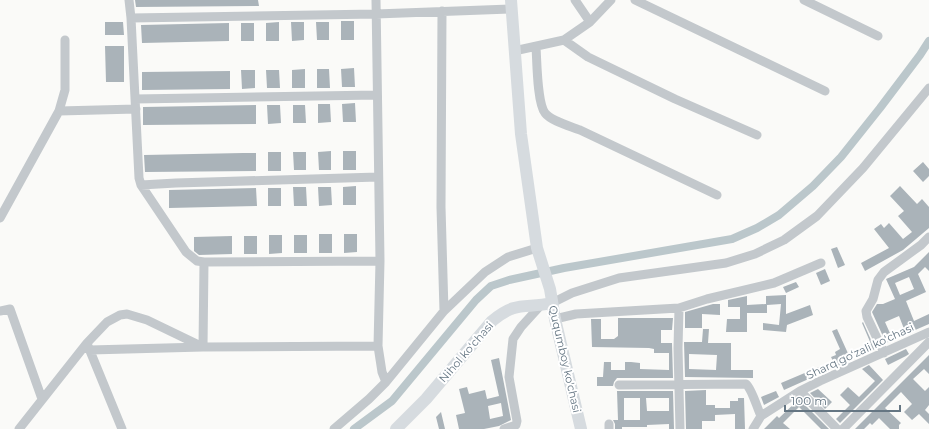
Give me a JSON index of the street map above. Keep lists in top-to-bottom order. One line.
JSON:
{"streets":{"main road":["Nihol koʻchasi","Ququmboy ko'chasi"],"street":["Sharq goʻzali koʻchasi"]},"crossings":[["Nihol koʻchasi","Ququmboy ko'chasi"]],"scale_bar":"100 m"}
